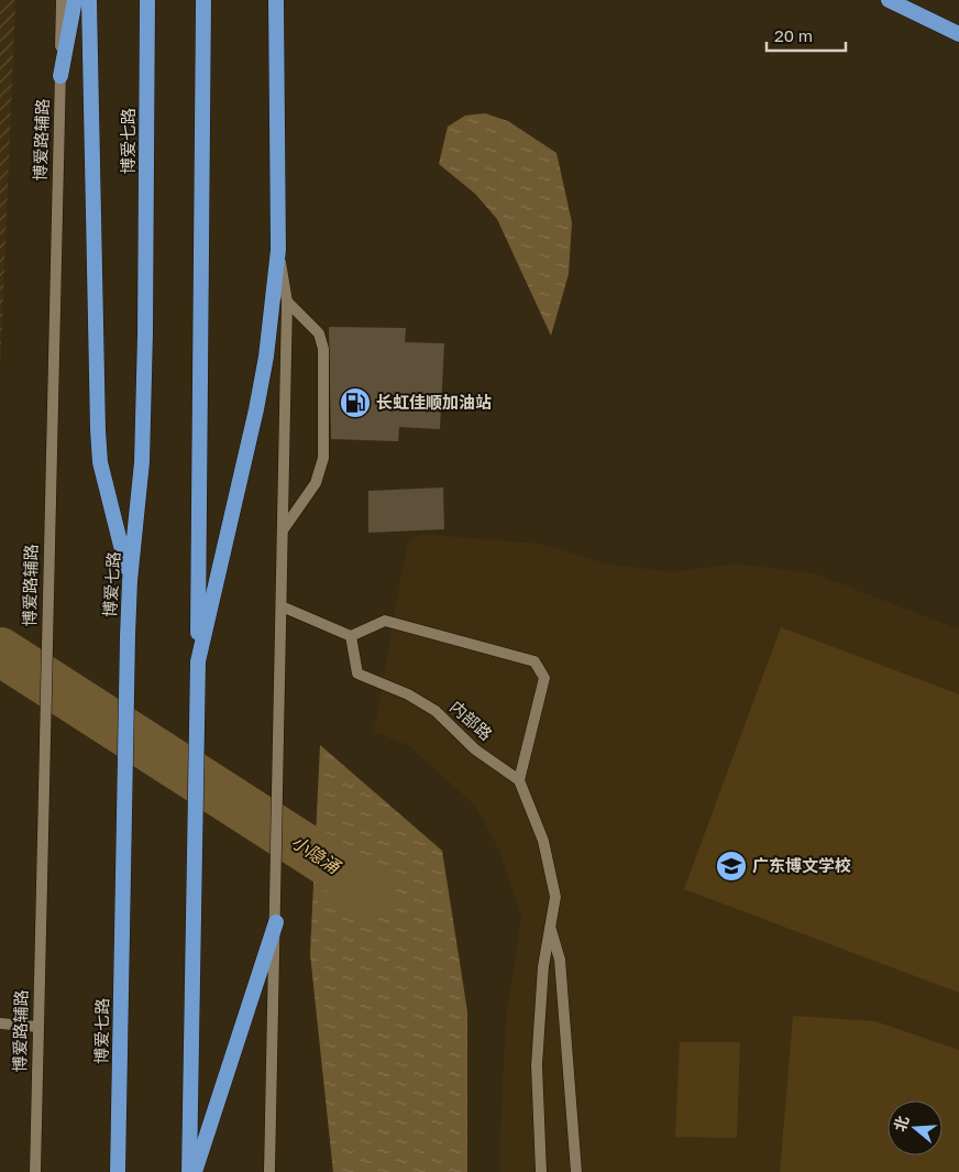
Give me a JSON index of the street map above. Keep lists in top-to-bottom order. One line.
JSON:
{"streets":{"highway":["博爱七路"],"street":["博爱路辅路","内部路"]},"water":["小隐涌"],"places":{"fuel station":["长虹佳顺加油站"],"school or university":["广东博文学校"]},"scale_bar":"20 m","north":"left"}
